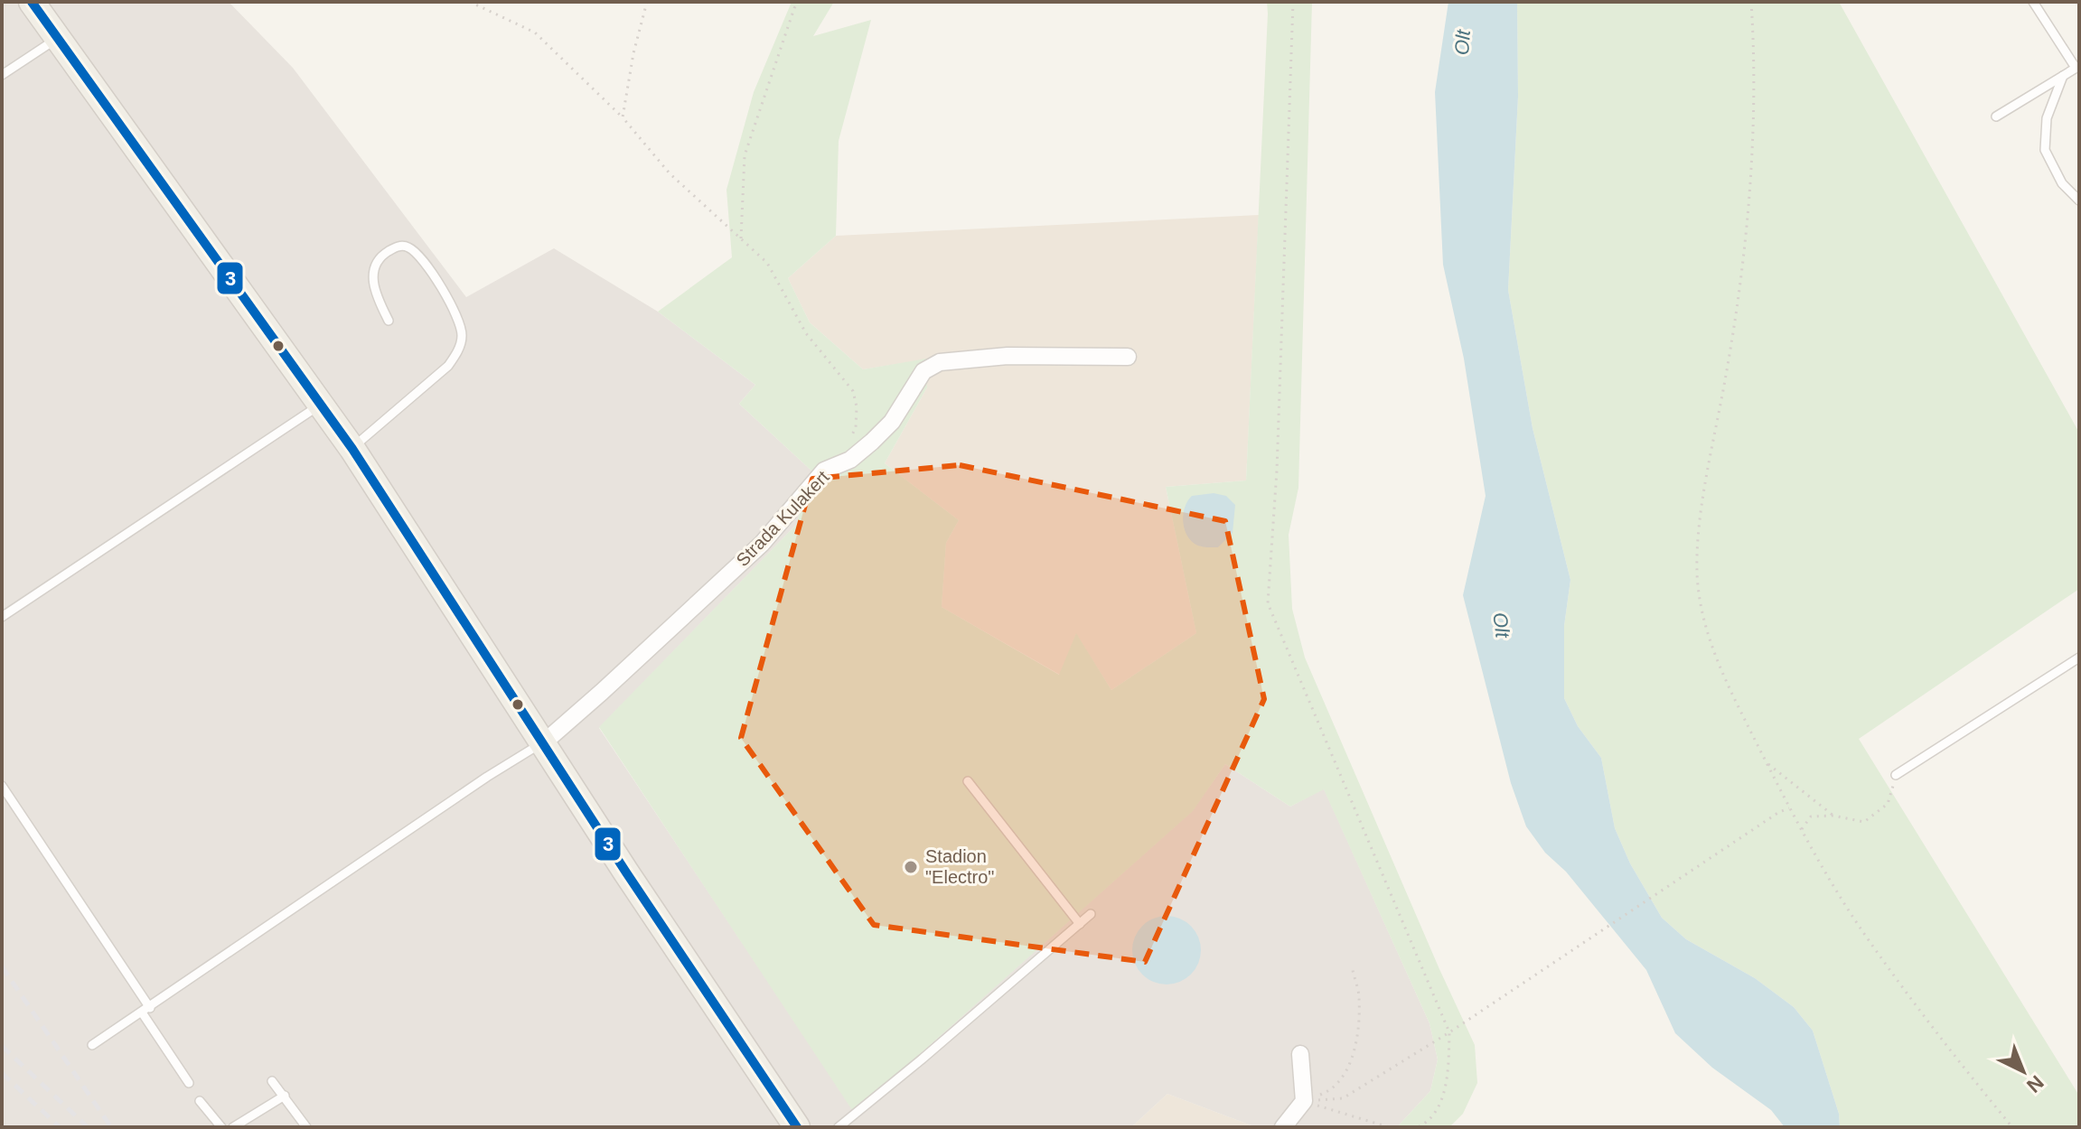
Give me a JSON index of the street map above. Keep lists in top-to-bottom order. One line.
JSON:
{"streets":{"street":["Strada Kulakert"]},"water":["Olt"],"places":["Stadion \"Electro\""],"lines":["transit line 3"],"north":"bottom right"}
